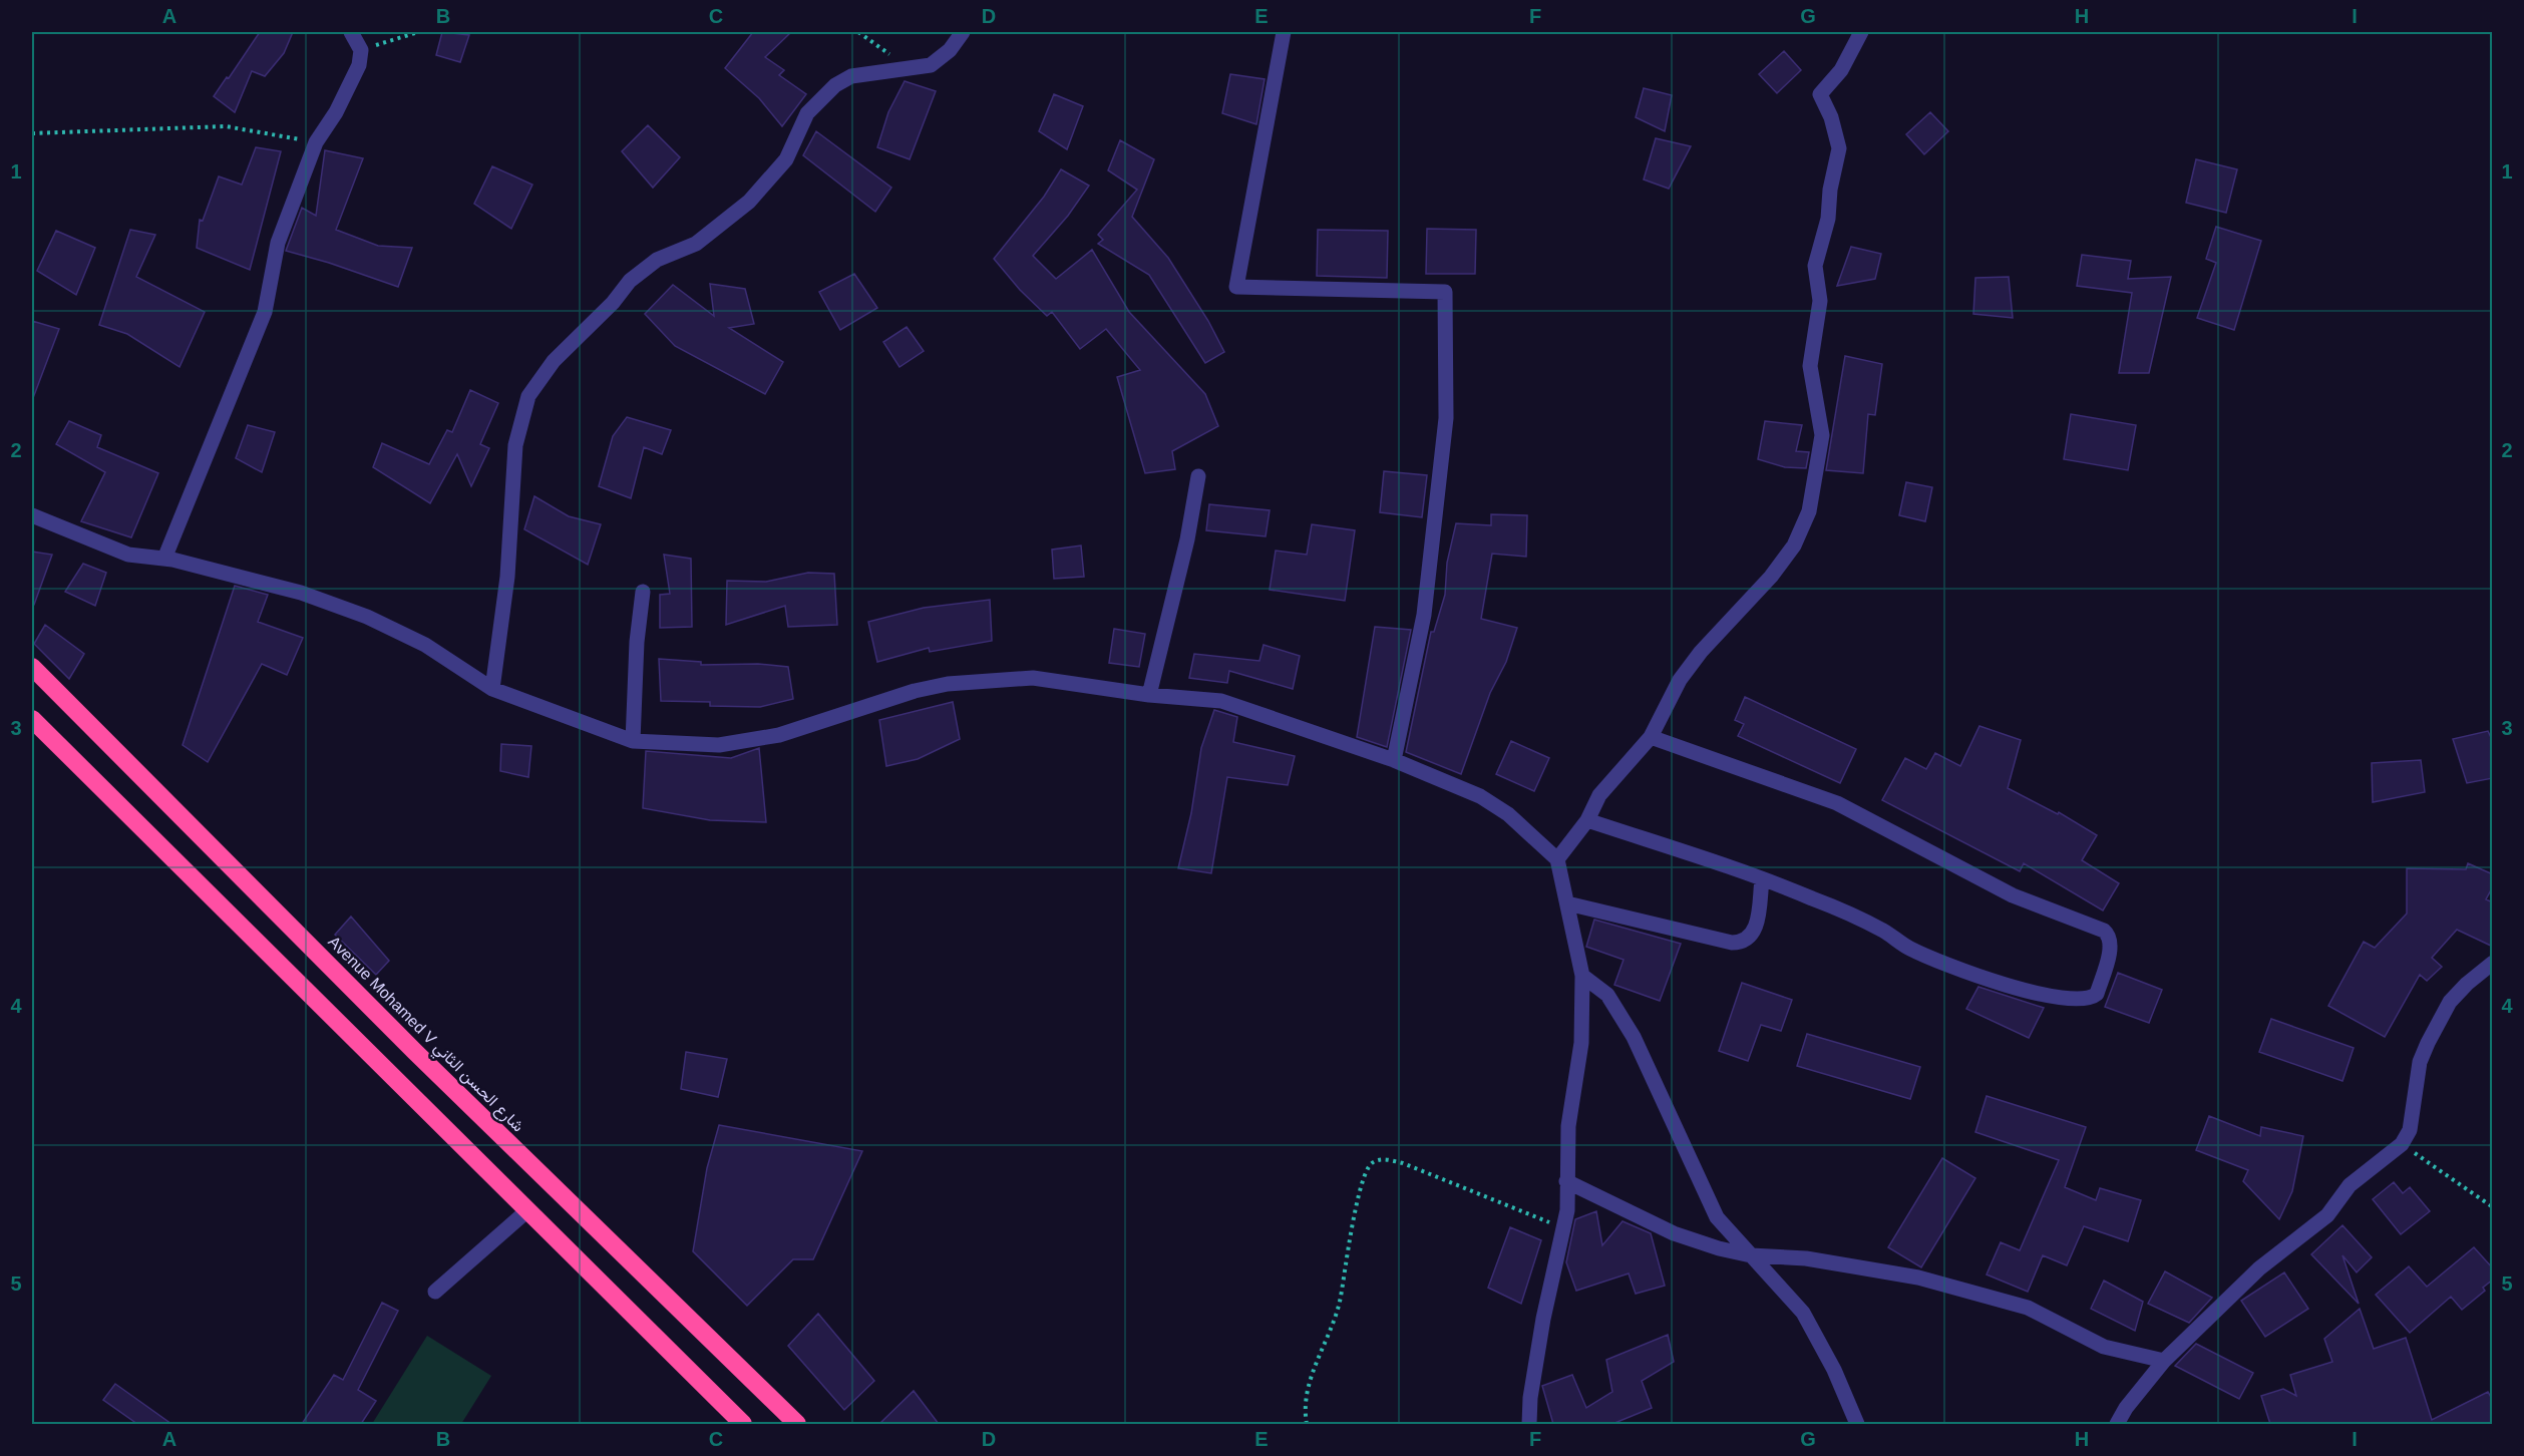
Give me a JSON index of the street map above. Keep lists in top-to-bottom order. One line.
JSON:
{"streets":{"highway":["Avenue Mohamed V شارع الحسن الثاني"]},"grid":{"columns":["A","B","C","D","E","F","G","H","I"],"rows":["1","2","3","4","5"]}}
